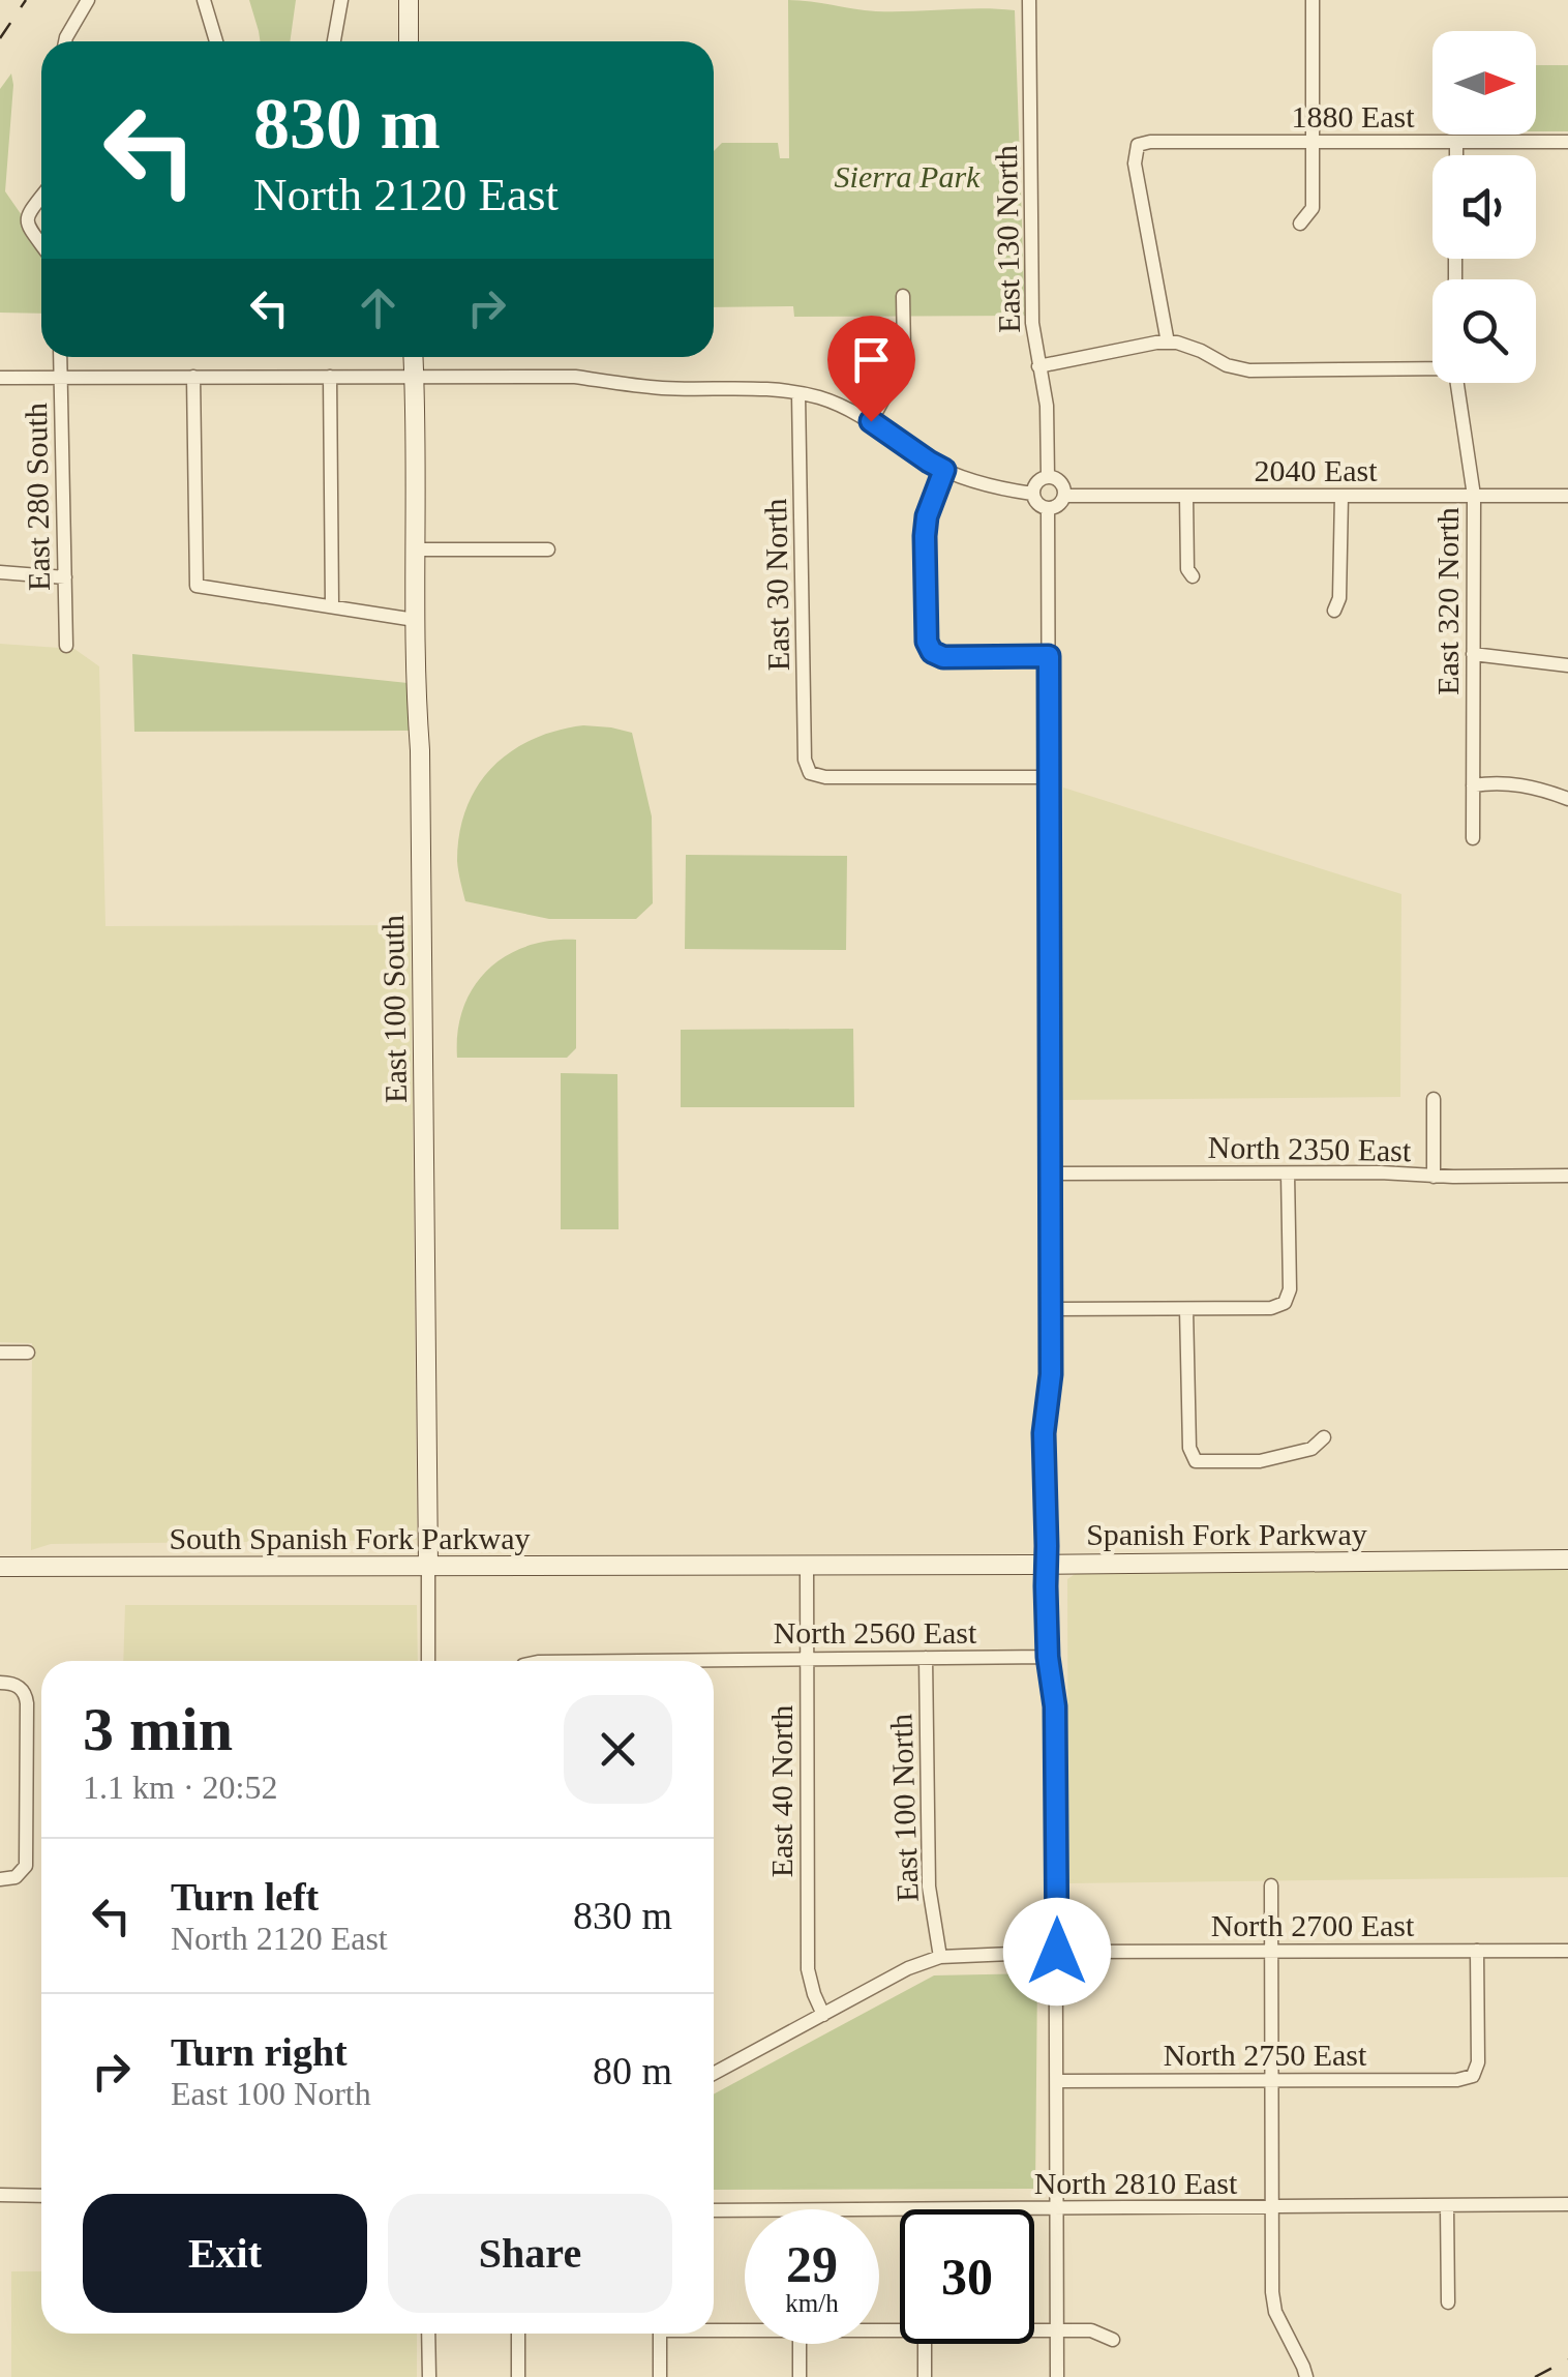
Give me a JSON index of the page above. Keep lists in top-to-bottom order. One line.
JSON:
{"streets":{"street":["1880 East","East 130 North","2040 East","East 280 South","East 30 North","East 320 North","East 100 South","North 2350 East","Spanish Fork Parkway","South Spanish Fork Parkway","North 2560 East","East 40 North","East 100 North","North 2700 East","North 2750 East","North 2810 East"]},"crossings":[["East 130 North","2040 East"],["2040 East","East 320 North"],["East 100 South","South Spanish Fork Parkway"],["Spanish Fork Parkway","South Spanish Fork Parkway"],["Spanish Fork Parkway","East 40 North"],["North 2560 East","East 40 North"],["North 2560 East","East 100 North"],["East 100 North","North 2700 East"],["North 2700 East","North 2750 East"]],"parks":["Sierra Park"],"north":"right","page":{"turn":["830 m","North 2120 East"],"heading":["3 min","1.1 km · 20:52"],"list":[{"name":"Turn left","note":"North 2120 East","value":"830 m"},{"name":"Turn right","note":"East 100 North","value":"80 m"}],"buttons":["Exit","Share"],"speed":"29 km/h","limit":"30"}}
